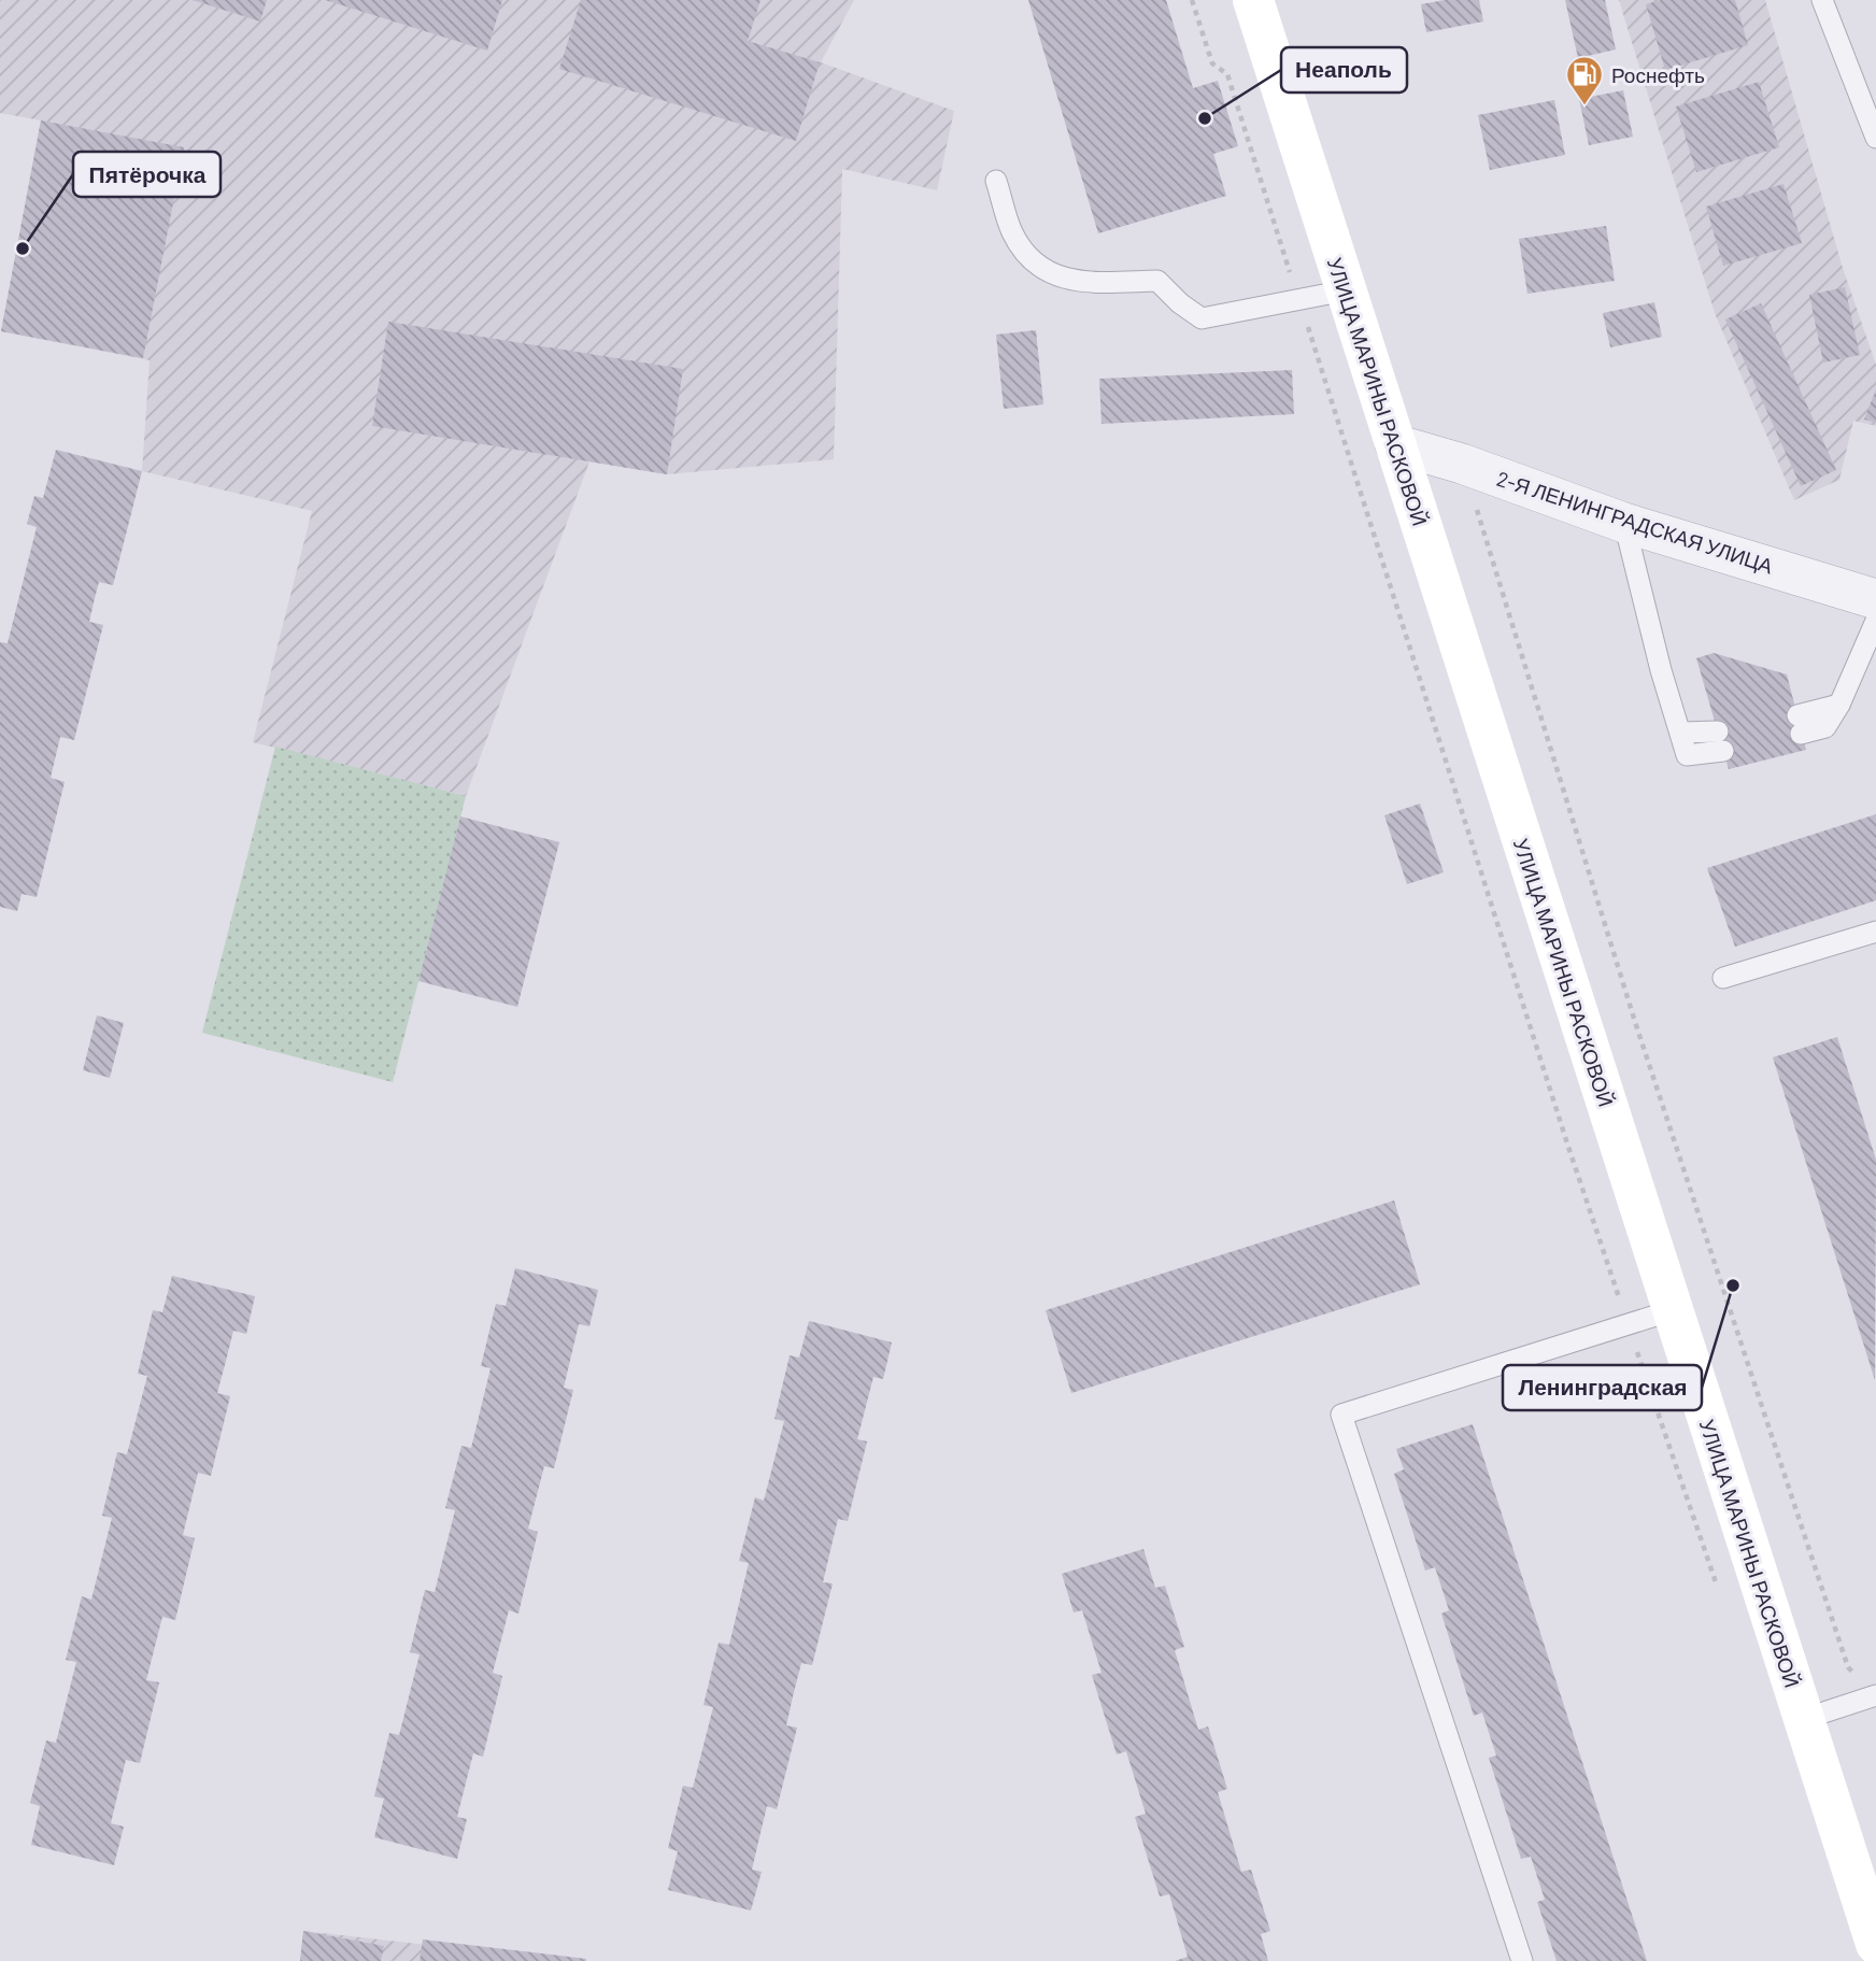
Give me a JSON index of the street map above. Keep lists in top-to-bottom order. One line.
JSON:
{"streets":{"main road":["УЛИЦА МАРИНЫ РАСКОВОЙ"],"street":["2-Я ЛЕНИНГРАДСКАЯ УЛИЦА"]},"crossings":[["УЛИЦА МАРИНЫ РАСКОВОЙ","2-Я ЛЕНИНГРАДСКАЯ УЛИЦА"]],"places":{"fuel station":["Роснефть"],"other":["Неаполь","Пятёрочка","Ленинградская"]}}
